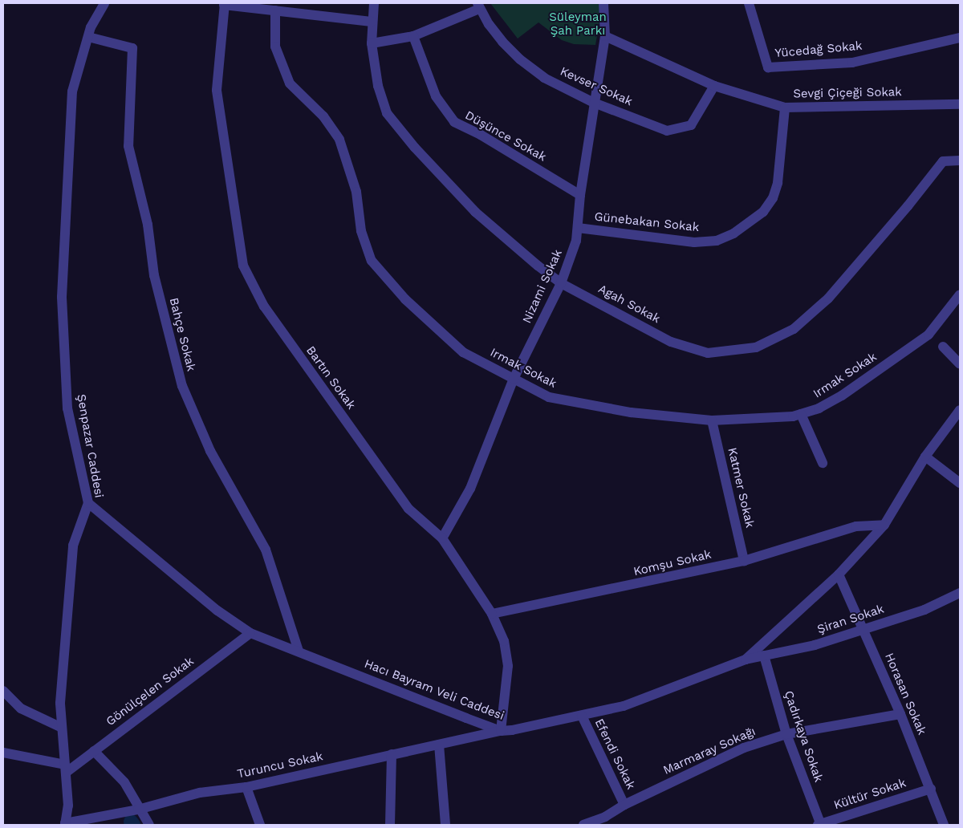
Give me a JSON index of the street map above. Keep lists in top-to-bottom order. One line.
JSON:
{"streets":{"street":["Yücedağ Sokak","Kevser Sokak","Sevgi Çiçeği Sokak","Düşünce Sokak","Günebakan Sokak","Nizami Sokak","Agah Sokak","Bahçe Sokak","Irmak Sokak","Bartın Sokak","Şenpazar Caddesi","Katmer Sokak","Komşu Sokak","Şiran Sokak","Hacı Bayram Veli Caddesi","Gönülçelen Sokak","Horasan Sokak","Çadırkaya Sokak","Marmaray Sokağı","Efendi Sokak","Turuncu Sokak","Kültür Sokak"]},"crossings":[["Kevser Sokak","Sevgi Çiçeği Sokak"],["Kevser Sokak","Nizami Sokak"],["Sevgi Çiçeği Sokak","Günebakan Sokak"],["Sevgi Çiçeği Sokak","Nizami Sokak"],["Düşünce Sokak","Nizami Sokak"],["Günebakan Sokak","Nizami Sokak"],["Nizami Sokak","Agah Sokak"],["Nizami Sokak","Irmak Sokak"],["Nizami Sokak","Bartın Sokak"],["Bahçe Sokak","Şenpazar Caddesi"],["Bahçe Sokak","Hacı Bayram Veli Caddesi"],["Irmak Sokak","Katmer Sokak"],["Bartın Sokak","Komşu Sokak"],["Bartın Sokak","Hacı Bayram Veli Caddesi"],["Bartın Sokak","Turuncu Sokak"],["Şenpazar Caddesi","Hacı Bayram Veli Caddesi"],["Şenpazar Caddesi","Gönülçelen Sokak"],["Şenpazar Caddesi","Turuncu Sokak"],["Katmer Sokak","Komşu Sokak"],["Komşu Sokak","Hacı Bayram Veli Caddesi"],["Şiran Sokak","Hacı Bayram Veli Caddesi"],["Şiran Sokak","Horasan Sokak"],["Şiran Sokak","Çadırkaya Sokak"],["Hacı Bayram Veli Caddesi","Gönülçelen Sokak"],["Hacı Bayram Veli Caddesi","Horasan Sokak"],["Hacı Bayram Veli Caddesi","Efendi Sokak"],["Hacı Bayram Veli Caddesi","Turuncu Sokak"],["Horasan Sokak","Marmaray Sokağı"],["Horasan Sokak","Kültür Sokak"],["Çadırkaya Sokak","Marmaray Sokağı"],["Çadırkaya Sokak","Kültür Sokak"],["Marmaray Sokağı","Efendi Sokak"]],"parks":["Süleyman Şah Parkı"]}
